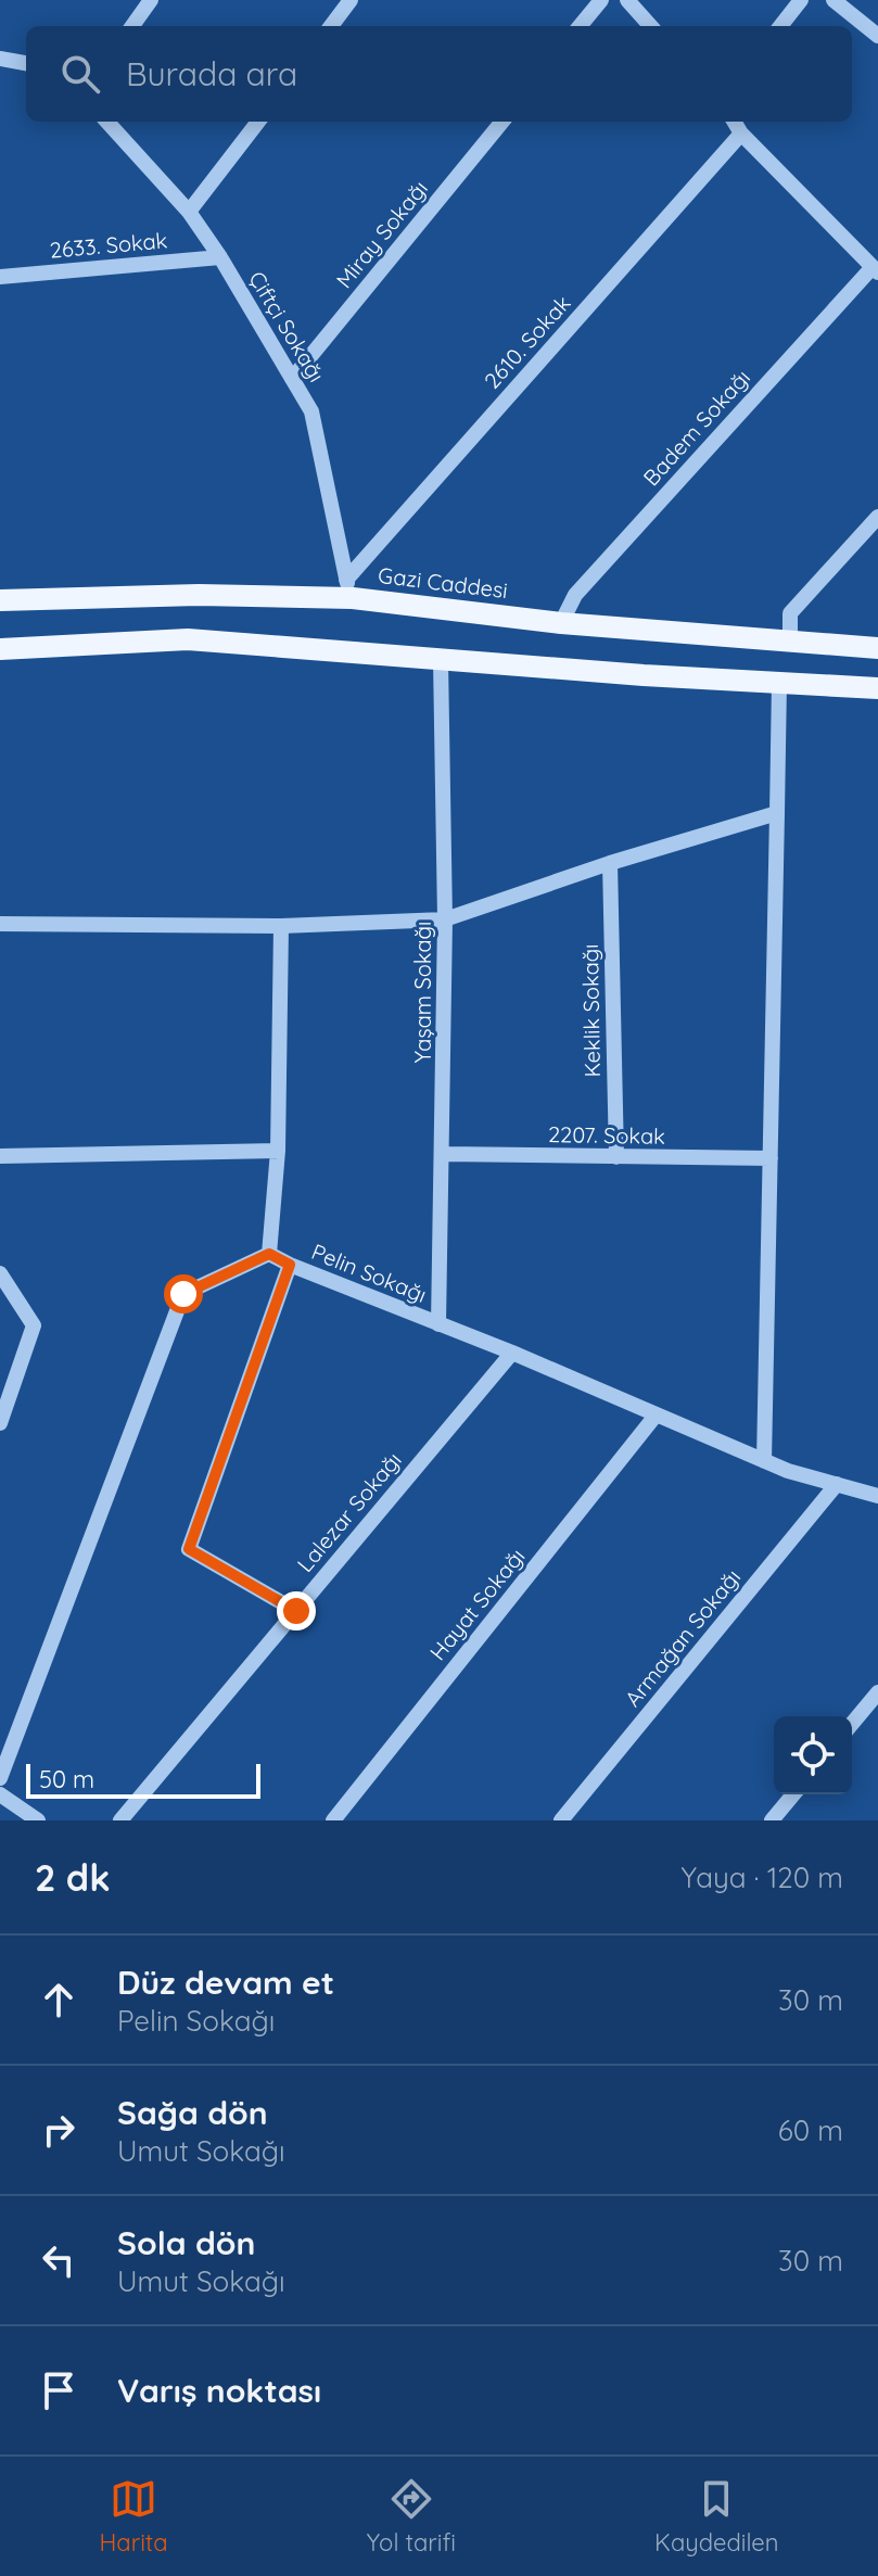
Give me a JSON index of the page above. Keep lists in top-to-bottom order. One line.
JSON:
{"streets":{"main road":["Gazi Caddesi"],"street":["Miray Sokağı","2633. Sokak","Çiftçi Sokağı","2610. Sokak","Badem Sokağı","Yaşam Sokağı","Keklik Sokağı","2207. Sokak","Pelin Sokağı","Lalezar Sokağı","Hayat Sokağı","Armağan Sokağı"]},"crossings":[["Miray Sokağı","Çiftçi Sokağı"],["2633. Sokak","Çiftçi Sokağı"],["Çiftçi Sokağı","2610. Sokak"],["Çiftçi Sokağı","Gazi Caddesi"],["2610. Sokak","Gazi Caddesi"],["Badem Sokağı","Gazi Caddesi"],["Yaşam Sokağı","2207. Sokak"],["Yaşam Sokağı","Pelin Sokağı"],["Keklik Sokağı","2207. Sokak"],["Pelin Sokağı","Lalezar Sokağı"],["Pelin Sokağı","Hayat Sokağı"],["Pelin Sokağı","Armağan Sokağı"]],"scale_bar":"50 m","page":{"search":"Burada ara","scale":"50 m","heading":["2 dk","Yaya · 120 m"],"list":[["Düz devam et","Pelin Sokağı","30 m"],["Sağa dön","Umut Sokağı","60 m"],["Sola dön","Umut Sokağı","30 m"],"Varış noktası"],"nav":["Harita","Yol tarifi","Kaydedilen"]}}
